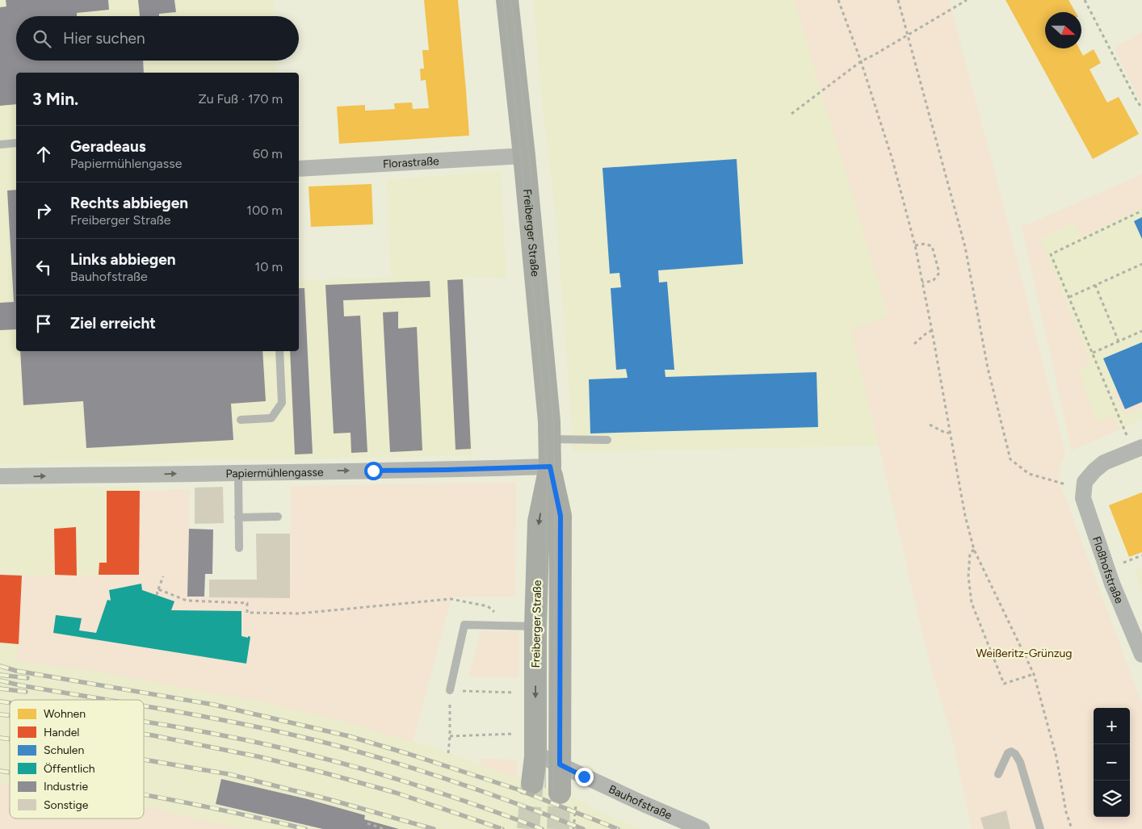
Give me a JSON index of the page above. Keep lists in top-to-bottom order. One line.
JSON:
{"streets":{"street":["Florastraße","Freiberger Straße","Papiermühlengasse","Floßhofstraße","Bauhofstraße"]},"crossings":[["Florastraße","Freiberger Straße"],["Freiberger Straße","Papiermühlengasse"],["Freiberger Straße","Bauhofstraße"]],"one_way":["Papiermühlengasse"],"parks":["Weißeritz-Grünzug"],"legend":["Wohnen","Handel","Schulen","Öffentlich","Industrie","Sonstige"],"north":"right","page":{"search":"Hier suchen","heading":["3 Min.","Zu Fuß · 170 m"],"list":[["Geradeaus","Papiermühlengasse","60 m"],["Rechts abbiegen","Freiberger Straße","100 m"],["Links abbiegen","Bauhofstraße","10 m"],"Ziel erreicht"],"map_buttons":["+","−"]}}
